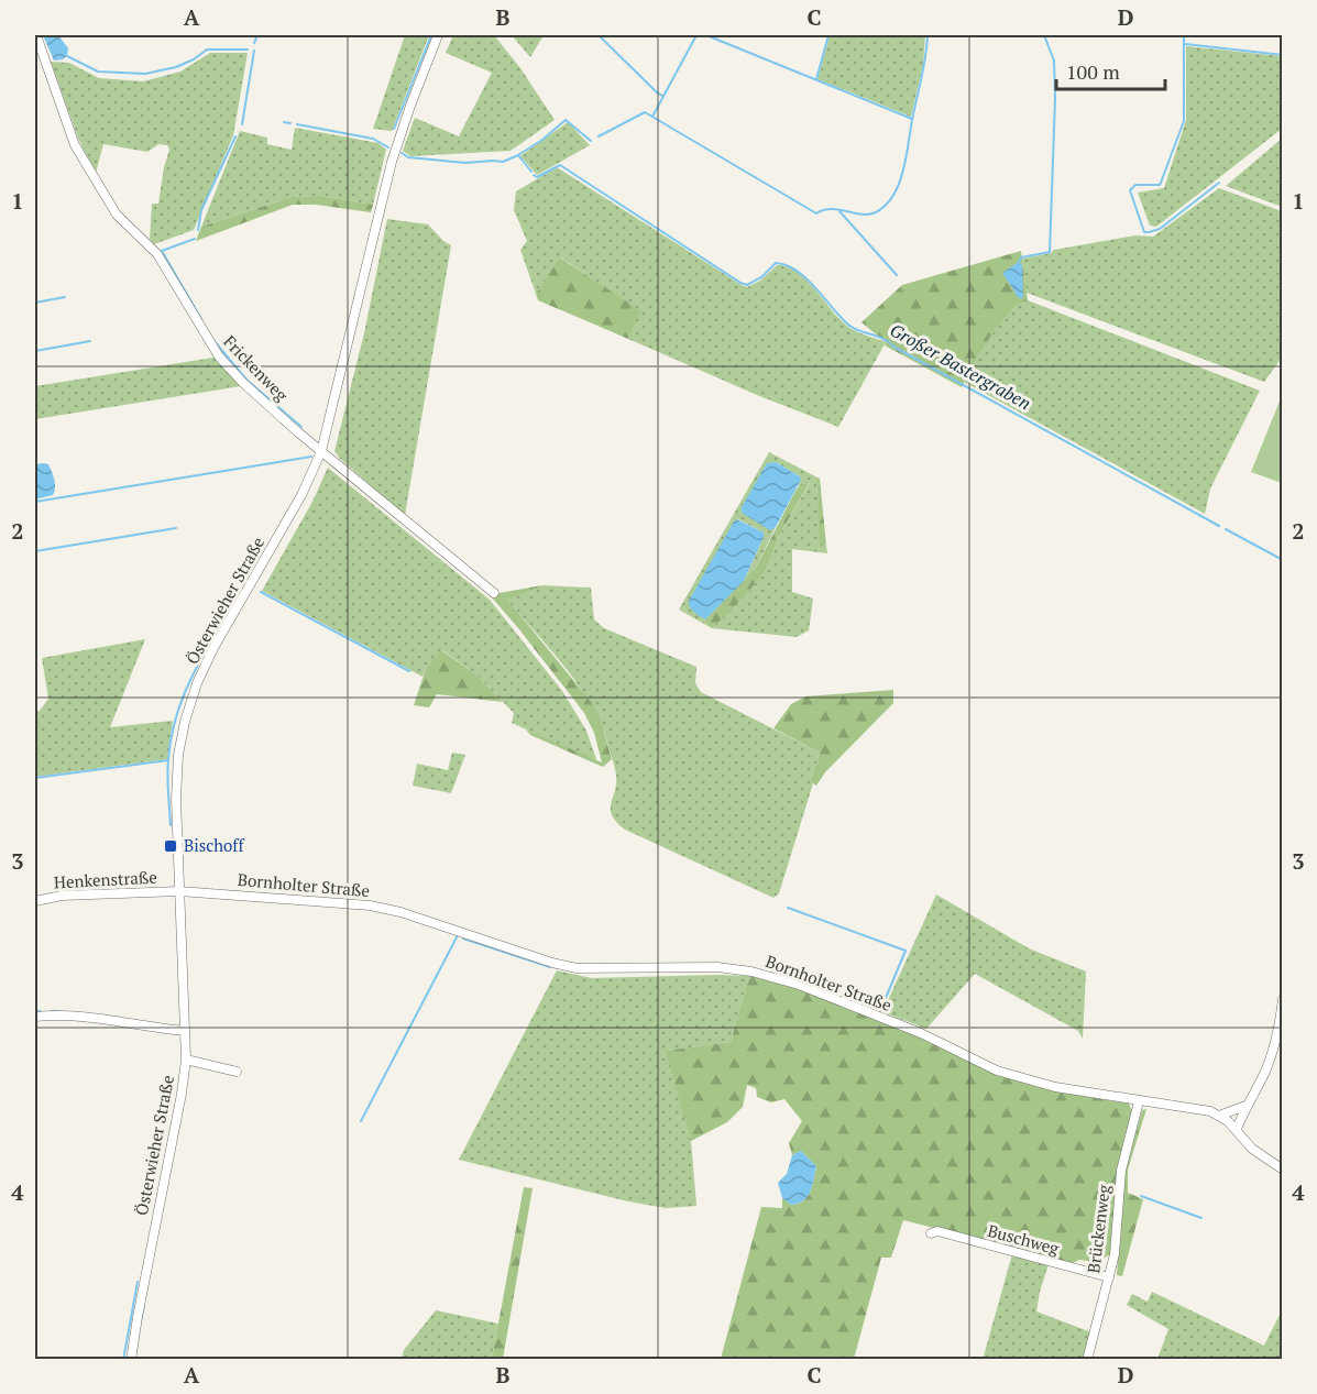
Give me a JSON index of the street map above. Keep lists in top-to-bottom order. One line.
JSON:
{"streets":{"street":["Frickenweg","Österwieher Straße","Henkenstraße","Bornholter Straße","Brückenweg","Buschweg"]},"crossings":[["Frickenweg","Österwieher Straße"],["Österwieher Straße","Henkenstraße"],["Österwieher Straße","Bornholter Straße"],["Henkenstraße","Bornholter Straße"],["Bornholter Straße","Brückenweg"],["Brückenweg","Buschweg"]],"water":["Großer Bastergraben"],"places":{"transit":["Bischoff"]},"scale_bar":"100 m","grid":{"columns":["A","B","C","D"],"rows":["1","2","3","4"]}}
